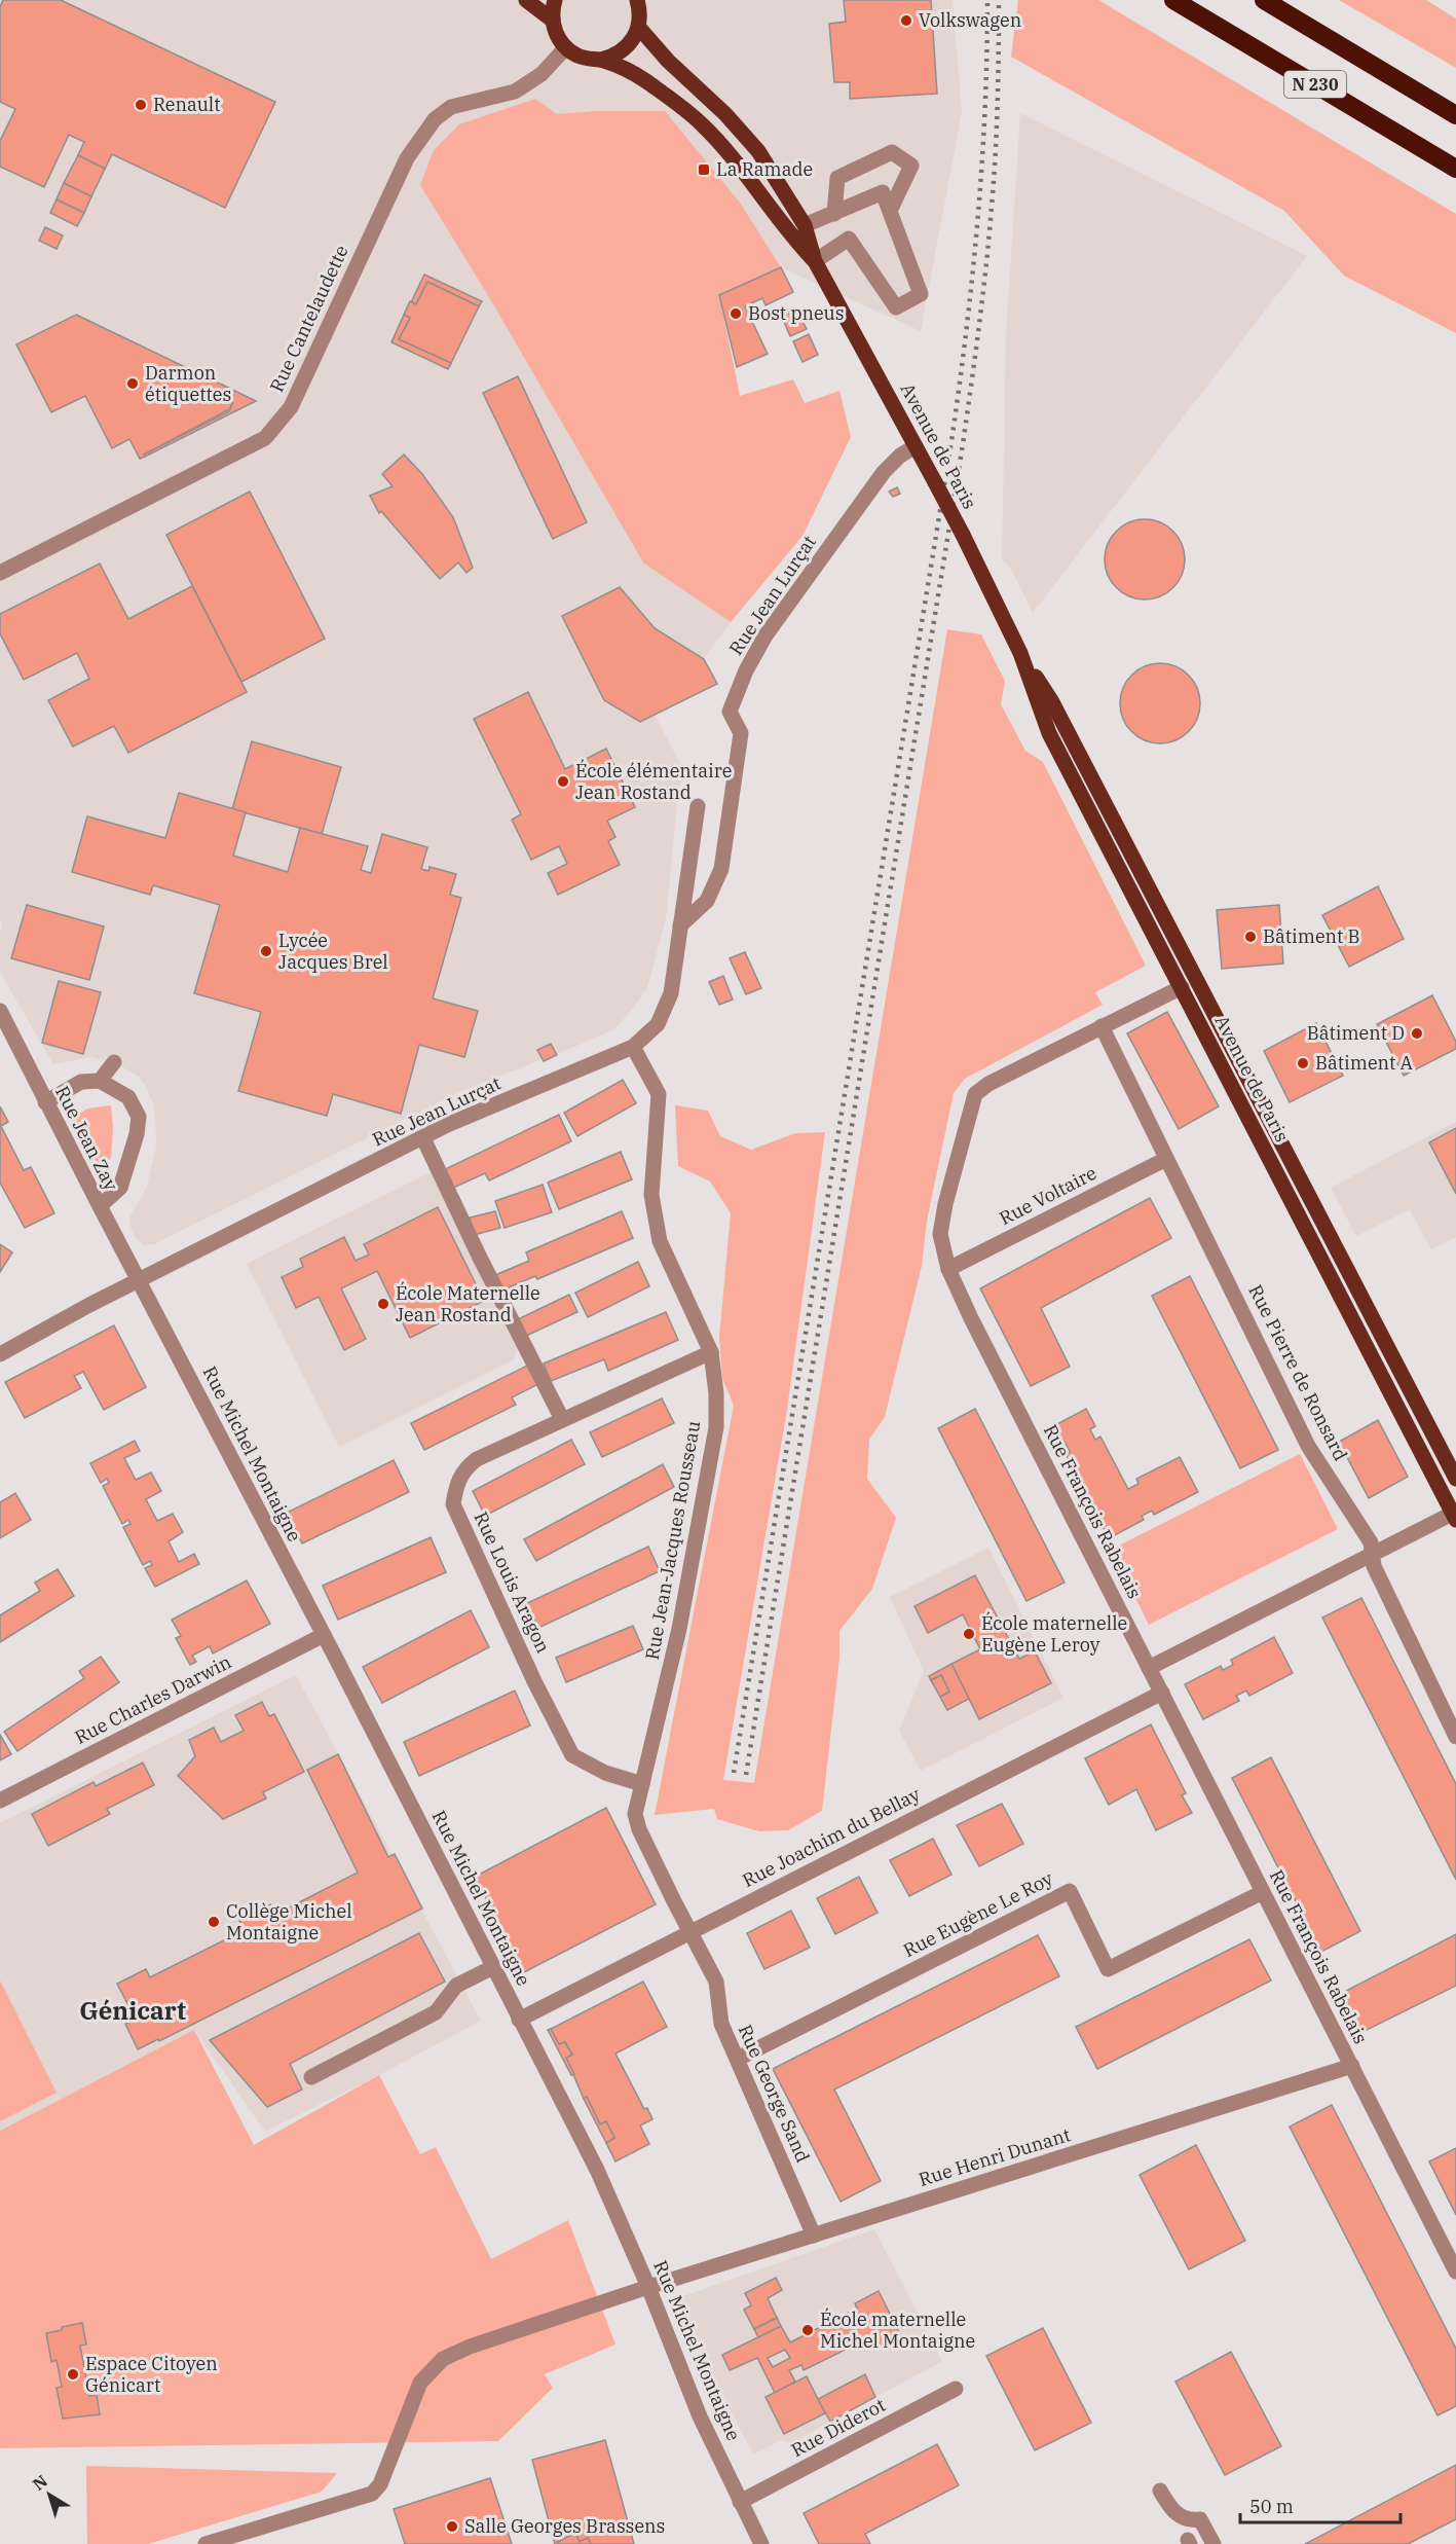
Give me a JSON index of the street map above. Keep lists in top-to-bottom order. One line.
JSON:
{"streets":{"highway":["N 230"],"main road":["Avenue de Paris"],"street":["Rue Cantelaudette","Rue Jean Lurçat","Rue Jean Zay","Rue Voltaire","Rue Pierre de Ronsard","Rue Michel Montaigne","Rue François Rabelais","Rue Jean-Jacques Rousseau","Rue Louis Aragon","Rue Charles Darwin","Rue Joachim du Bellay","Rue Eugène Le Roy","Rue George Sand","Rue Henri Dunant","Rue Diderot"]},"crossings":[["Avenue de Paris","Rue Jean Lurçat"],["Avenue de Paris","Rue François Rabelais"],["Rue Jean Lurçat","Rue Jean Zay"],["Rue Jean Lurçat","Rue Michel Montaigne"],["Rue Jean Lurçat","Rue Jean-Jacques Rousseau"],["Rue Jean Zay","Rue Michel Montaigne"],["Rue Voltaire","Rue Pierre de Ronsard"],["Rue Voltaire","Rue François Rabelais"],["Rue Pierre de Ronsard","Rue François Rabelais"],["Rue Michel Montaigne","Rue Charles Darwin"],["Rue Michel Montaigne","Rue Joachim du Bellay"],["Rue Michel Montaigne","Rue Henri Dunant"],["Rue Michel Montaigne","Rue Diderot"],["Rue François Rabelais","Rue Joachim du Bellay"],["Rue François Rabelais","Rue Eugène Le Roy"],["Rue François Rabelais","Rue Henri Dunant"],["Rue Jean-Jacques Rousseau","Rue Louis Aragon"],["Rue Jean-Jacques Rousseau","Rue Joachim du Bellay"],["Rue Jean-Jacques Rousseau","Rue George Sand"],["Rue Joachim du Bellay","Rue George Sand"],["Rue Eugène Le Roy","Rue George Sand"],["Rue George Sand","Rue Henri Dunant"]],"districts":["Génicart"],"places":{"other":["Volkswagen","Renault","Bost pneus","Darmon étiquettes","École élémentaire Jean Rostand","Bâtiment B","Lycée Jacques Brel","Bâtiment D","Bâtiment A","École Maternelle Jean Rostand","École maternelle Eugène Leroy","Collège Michel Montaigne","École maternelle Michel Montaigne","Espace Citoyen Génicart","Salle Georges Brassens"],"transit":["La Ramade"]},"scale_bar":"50 m","north":"top left"}
